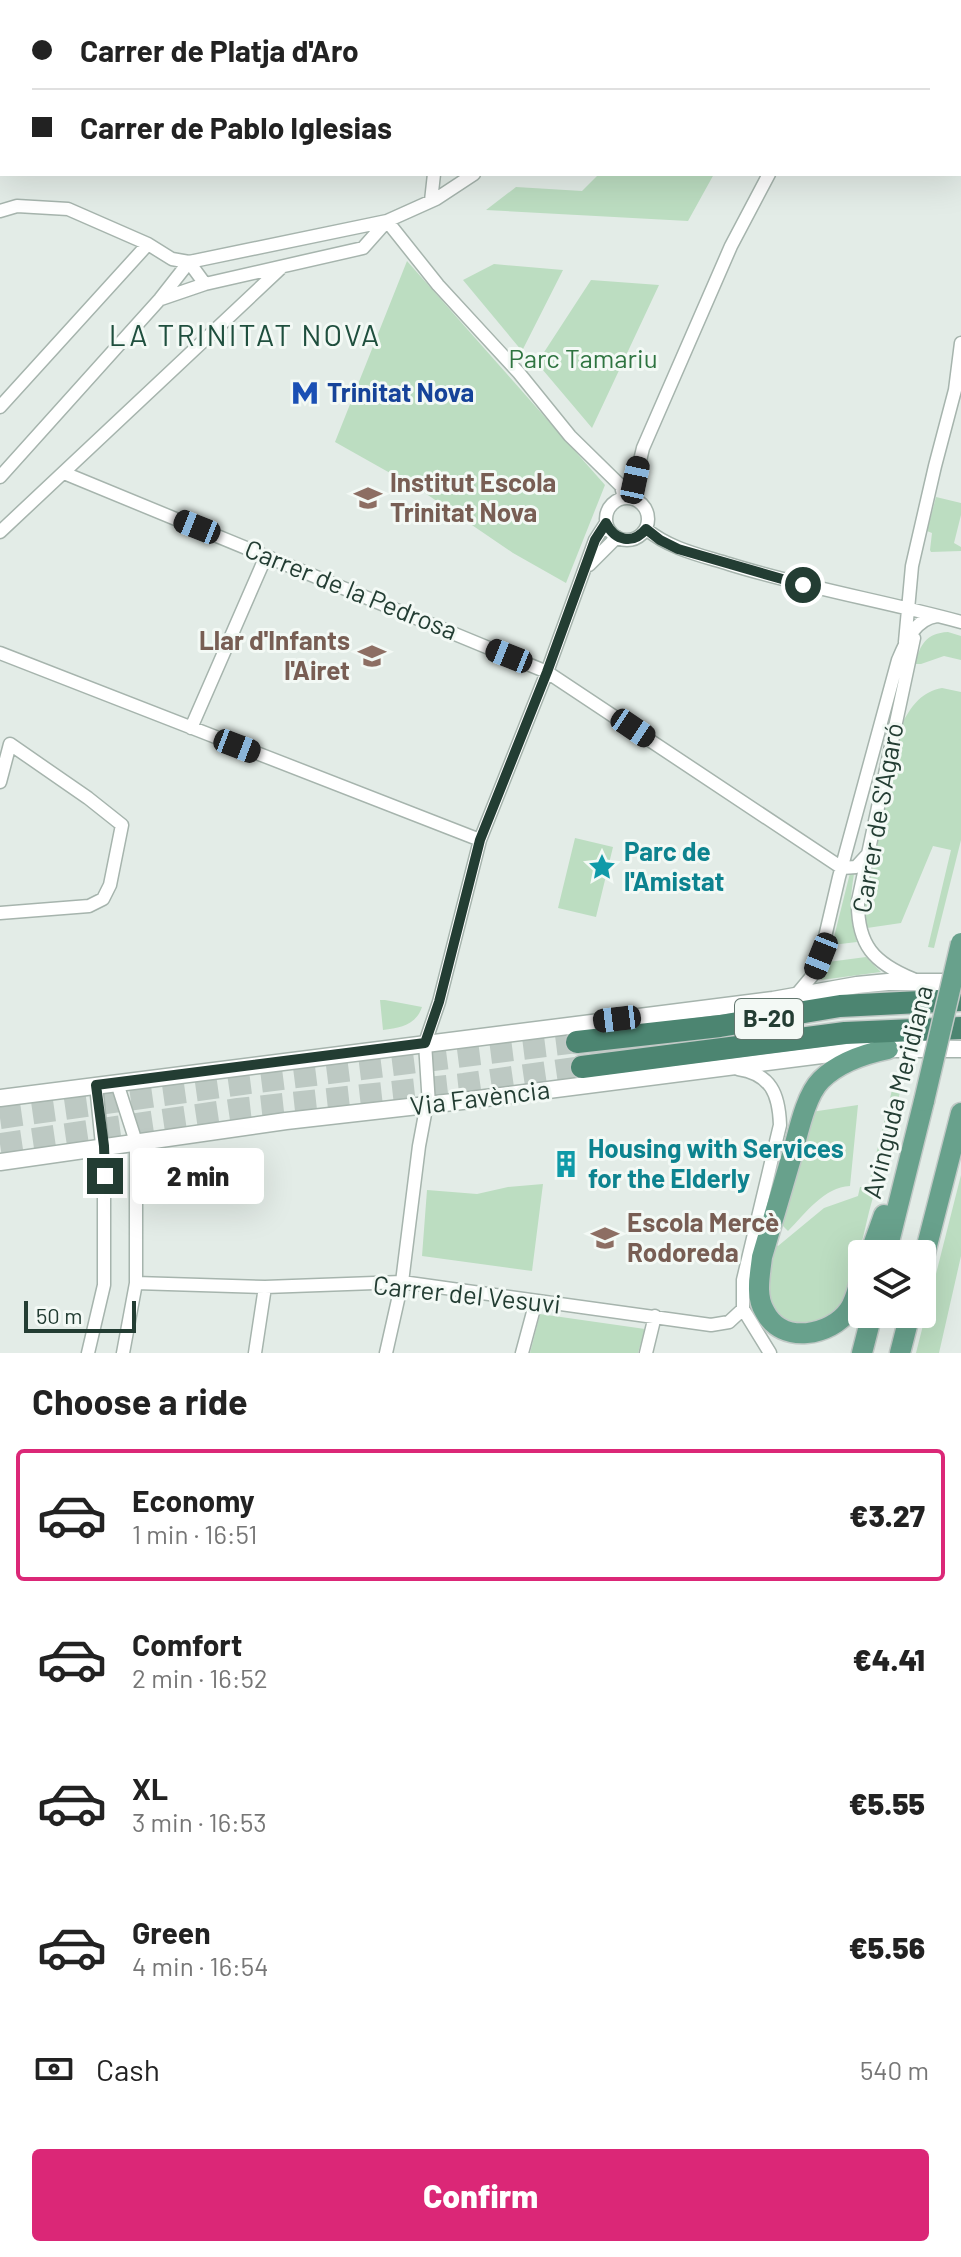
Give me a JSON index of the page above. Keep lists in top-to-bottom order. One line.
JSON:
{"streets":{"highway":["B-20"],"main road":["Avinguda Meridiana"],"street":["Carrer de la Pedrosa","Carrer de S'Agaró","Via Favència","Carrer del Vesuvi"]},"crossings":[["Carrer de la Pedrosa","Carrer de S'Agaró"]],"districts":["LA TRINITAT NOVA"],"parks":["Parc Tamariu"],"places":{"metro station":["Trinitat Nova"],"school or university":["Institut Escola Trinitat Nova","Llar d'Infants l'Airet","Escola Mercè Rodoreda"],"place":["Parc de l'Amistat"],"building":["Housing with Services for the Elderly"]},"scale_bar":"50 m","page":{"banner":["Carrer de Platja d'Aro","Carrer de Pablo Iglesias"],"bubble":"2 min","scale":"50 m","heading":"Choose a ride","list":[{"name":"Economy","note":"1 min · 16:51","value":"€3.27"},{"name":"Comfort","note":"2 min · 16:52","value":"€4.41"},{"name":"XL","note":"3 min · 16:53","value":"€5.55"},{"name":"Green","note":"4 min · 16:54","value":"€5.56"}],"pay":["Cash","540 m"],"buttons":"Confirm"}}
